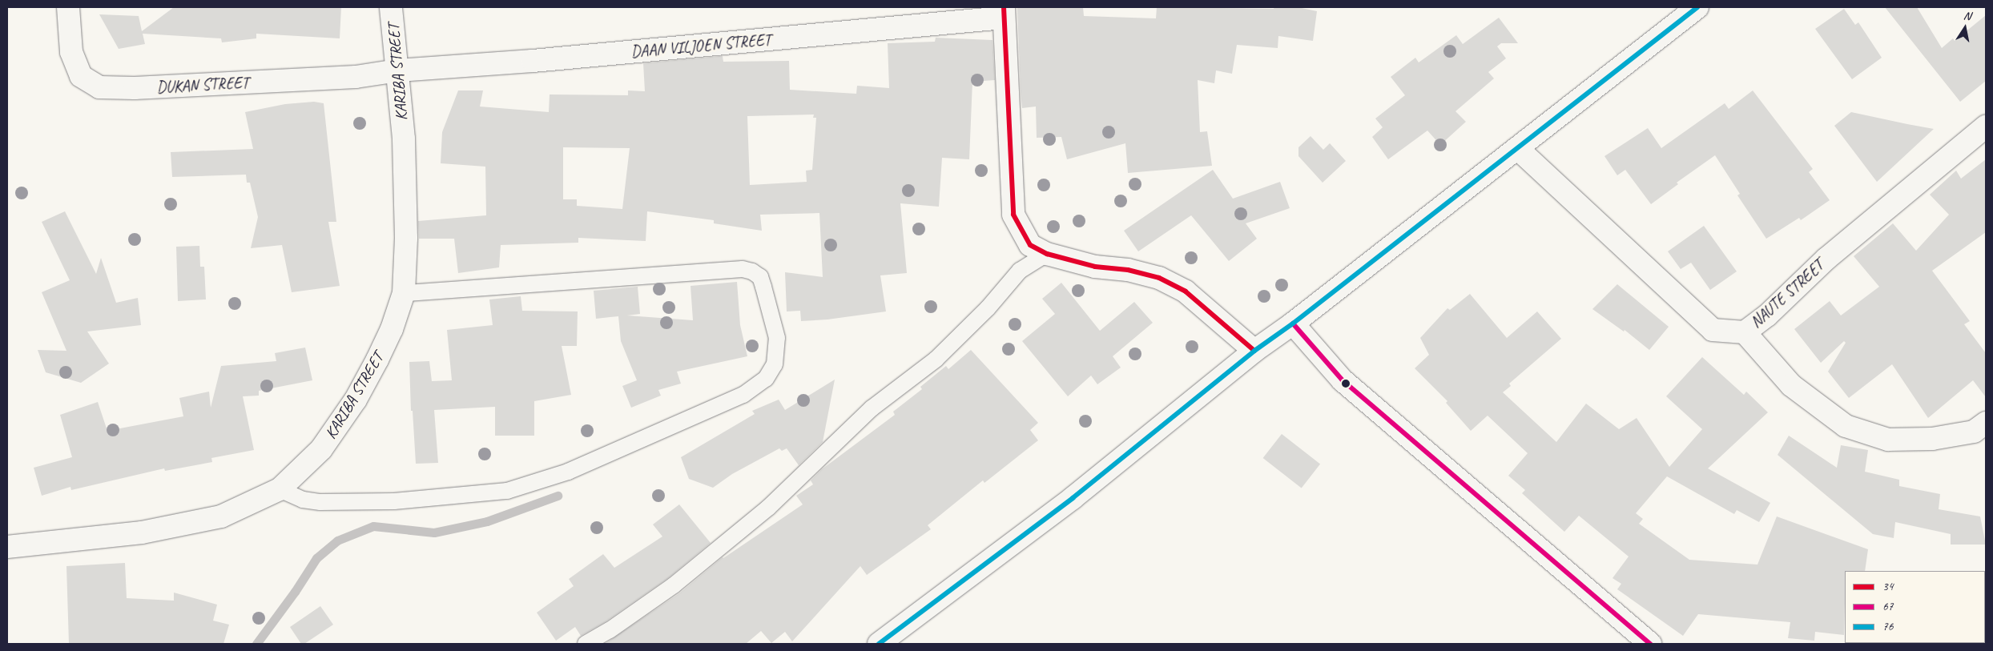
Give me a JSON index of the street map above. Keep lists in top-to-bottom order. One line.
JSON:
{"streets":{"street":["DAAN VILJOEN STREET","KARIBA STREET","DUKAN STREET","NAUTE STREET"]},"crossings":[["DAAN VILJOEN STREET","KARIBA STREET"],["DAAN VILJOEN STREET","DUKAN STREET"],["KARIBA STREET","DUKAN STREET"]],"lines":["transit line 34","transit line 76","transit line 67"],"legend":["34","67","76"],"north":"top"}
